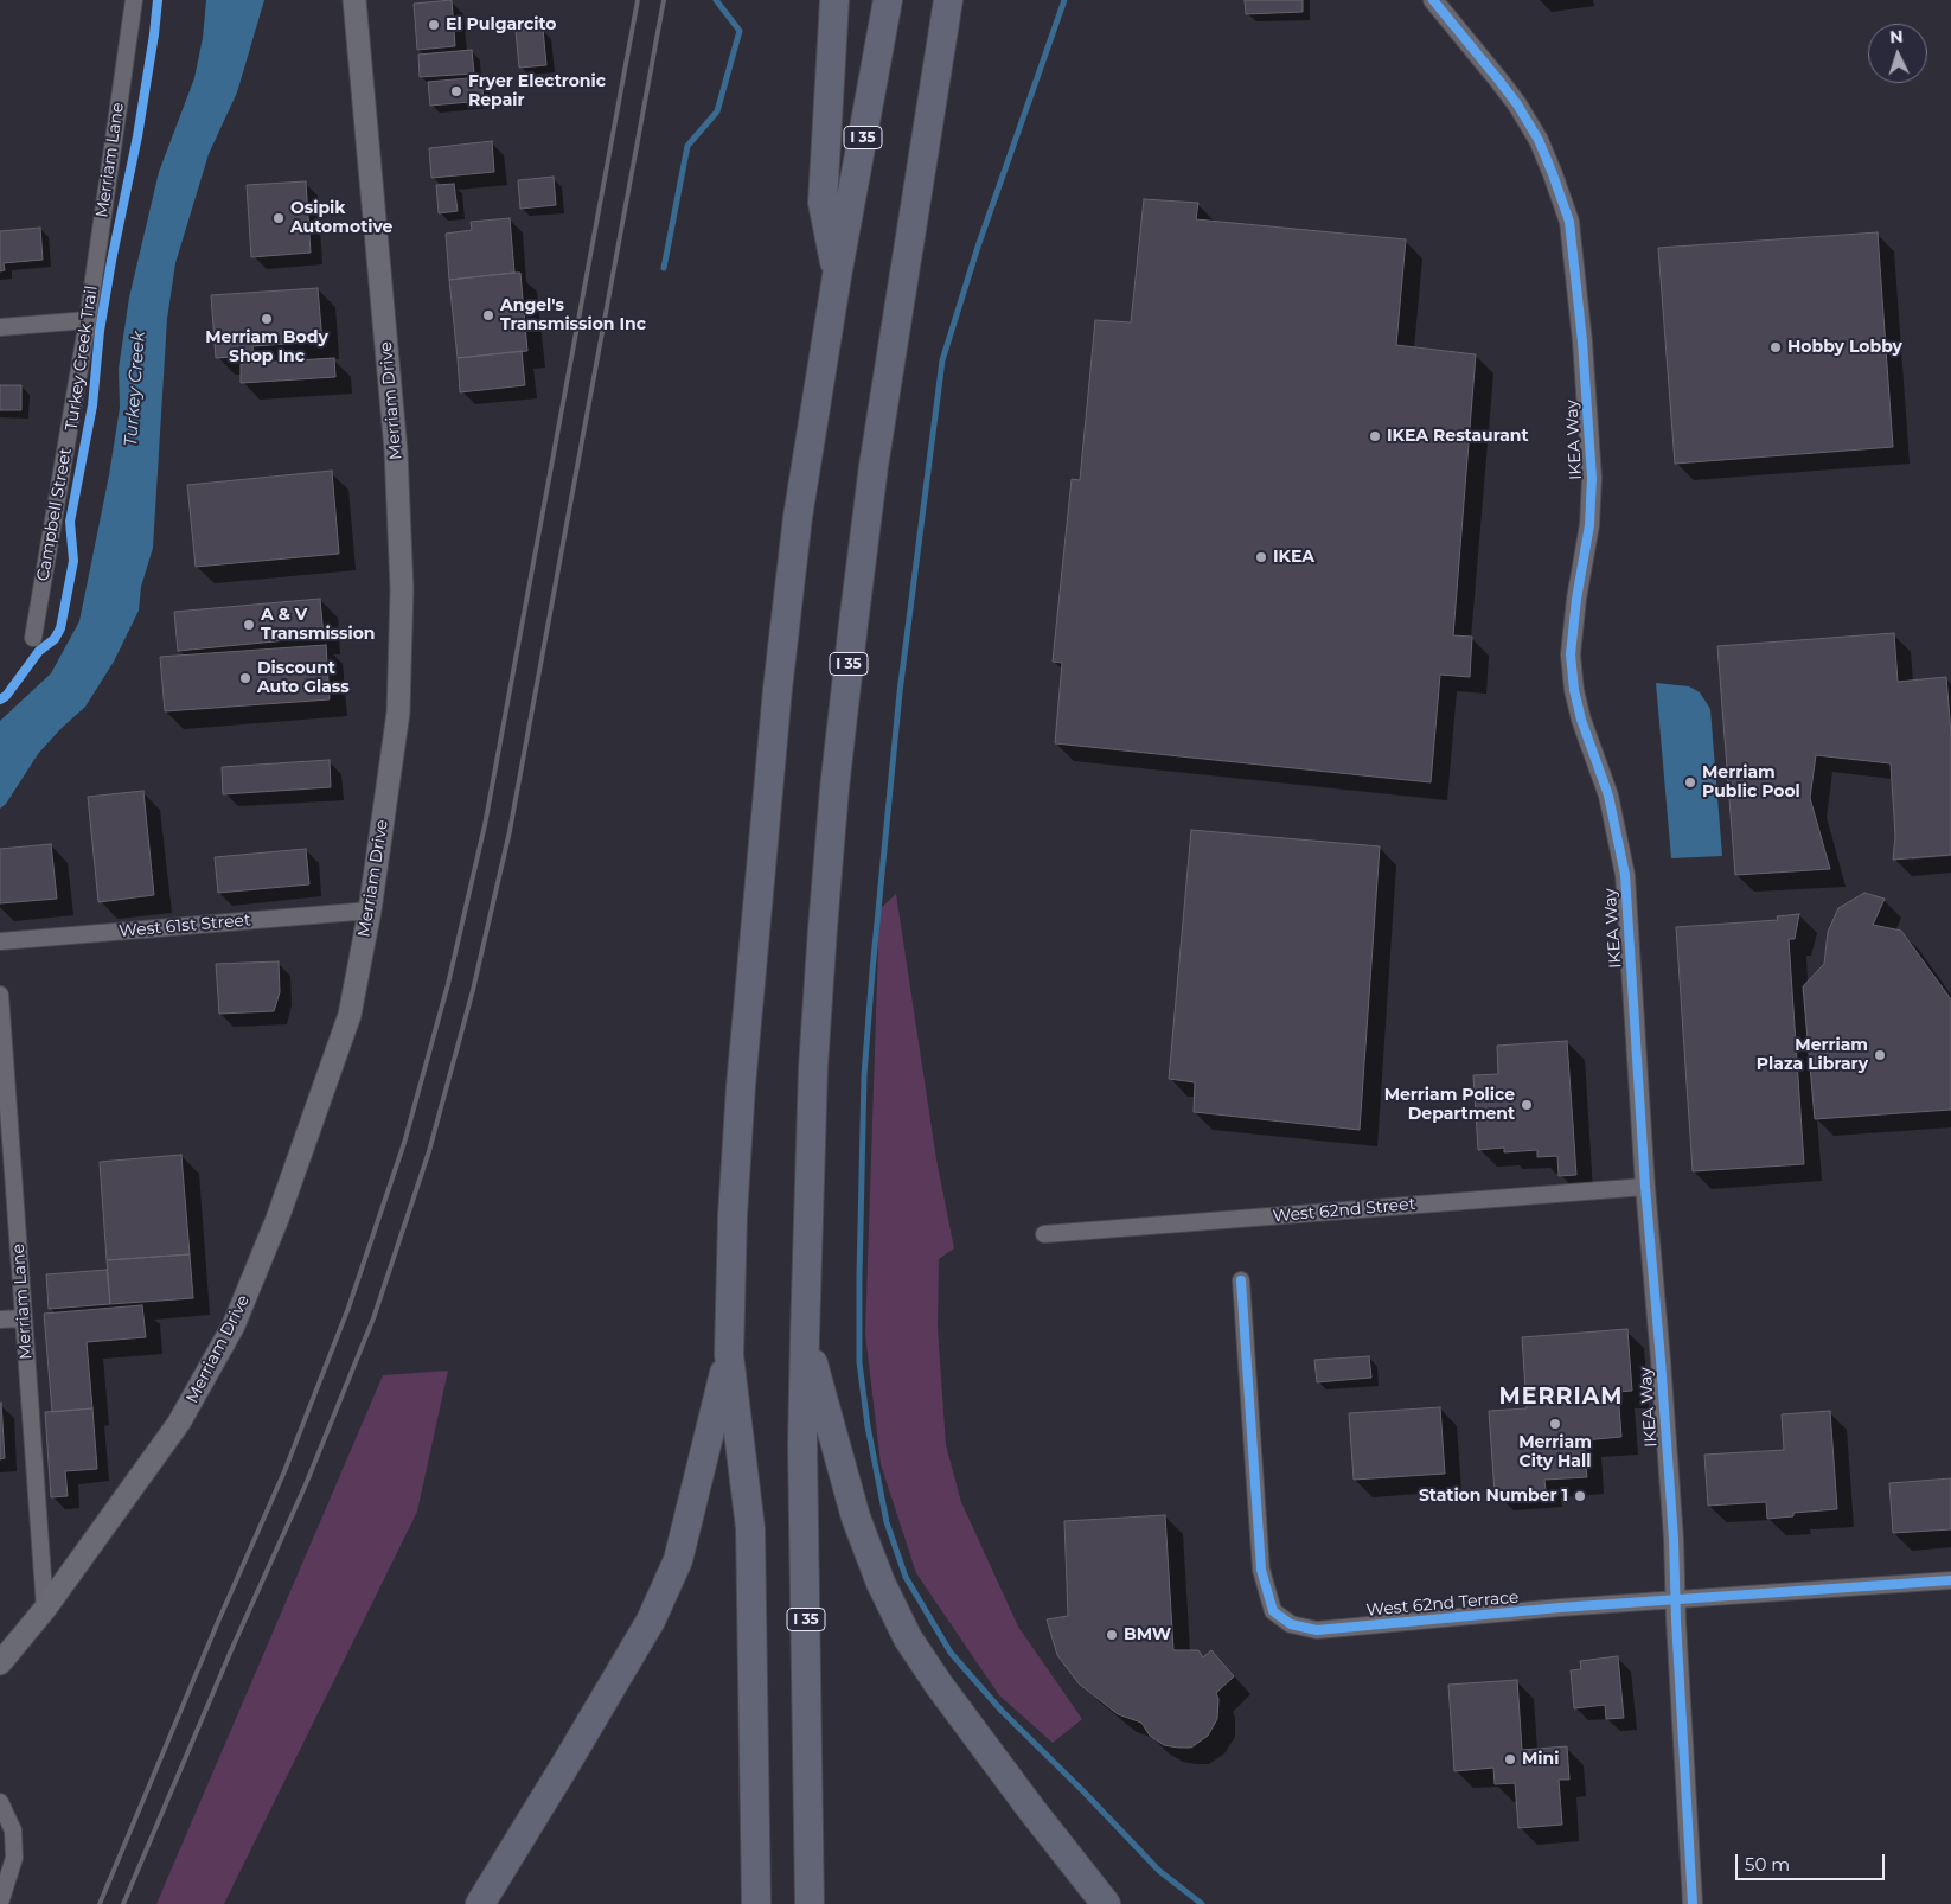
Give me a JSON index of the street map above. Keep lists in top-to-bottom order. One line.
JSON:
{"streets":{"highway":["I 35"],"main road":["Merriam Drive"],"street":["Merriam Lane","IKEA Way","Campbell Street","West 61st Street","West 62nd Street","West 62nd Terrace"],"cycle path":["Turkey Creek Trail"]},"crossings":[["Merriam Lane","Merriam Drive"],["Merriam Lane","Campbell Street"],["Merriam Drive","West 61st Street"],["IKEA Way","West 62nd Street"],["IKEA Way","West 62nd Terrace"]],"districts":["MERRIAM"],"water":["Turkey Creek"],"places":["El Pulgarcito","Fryer Electronic Repair","Osipik Automotive","Angel's Transmission Inc","Merriam Body Shop Inc","Hobby Lobby","IKEA Restaurant","IKEA","A & V Transmission","Discount Auto Glass","Merriam Public Pool","Merriam Plaza Library","Merriam Police Department","Merriam City Hall","Station Number 1","BMW","Mini"],"scale_bar":"50 m","north":"top"}
